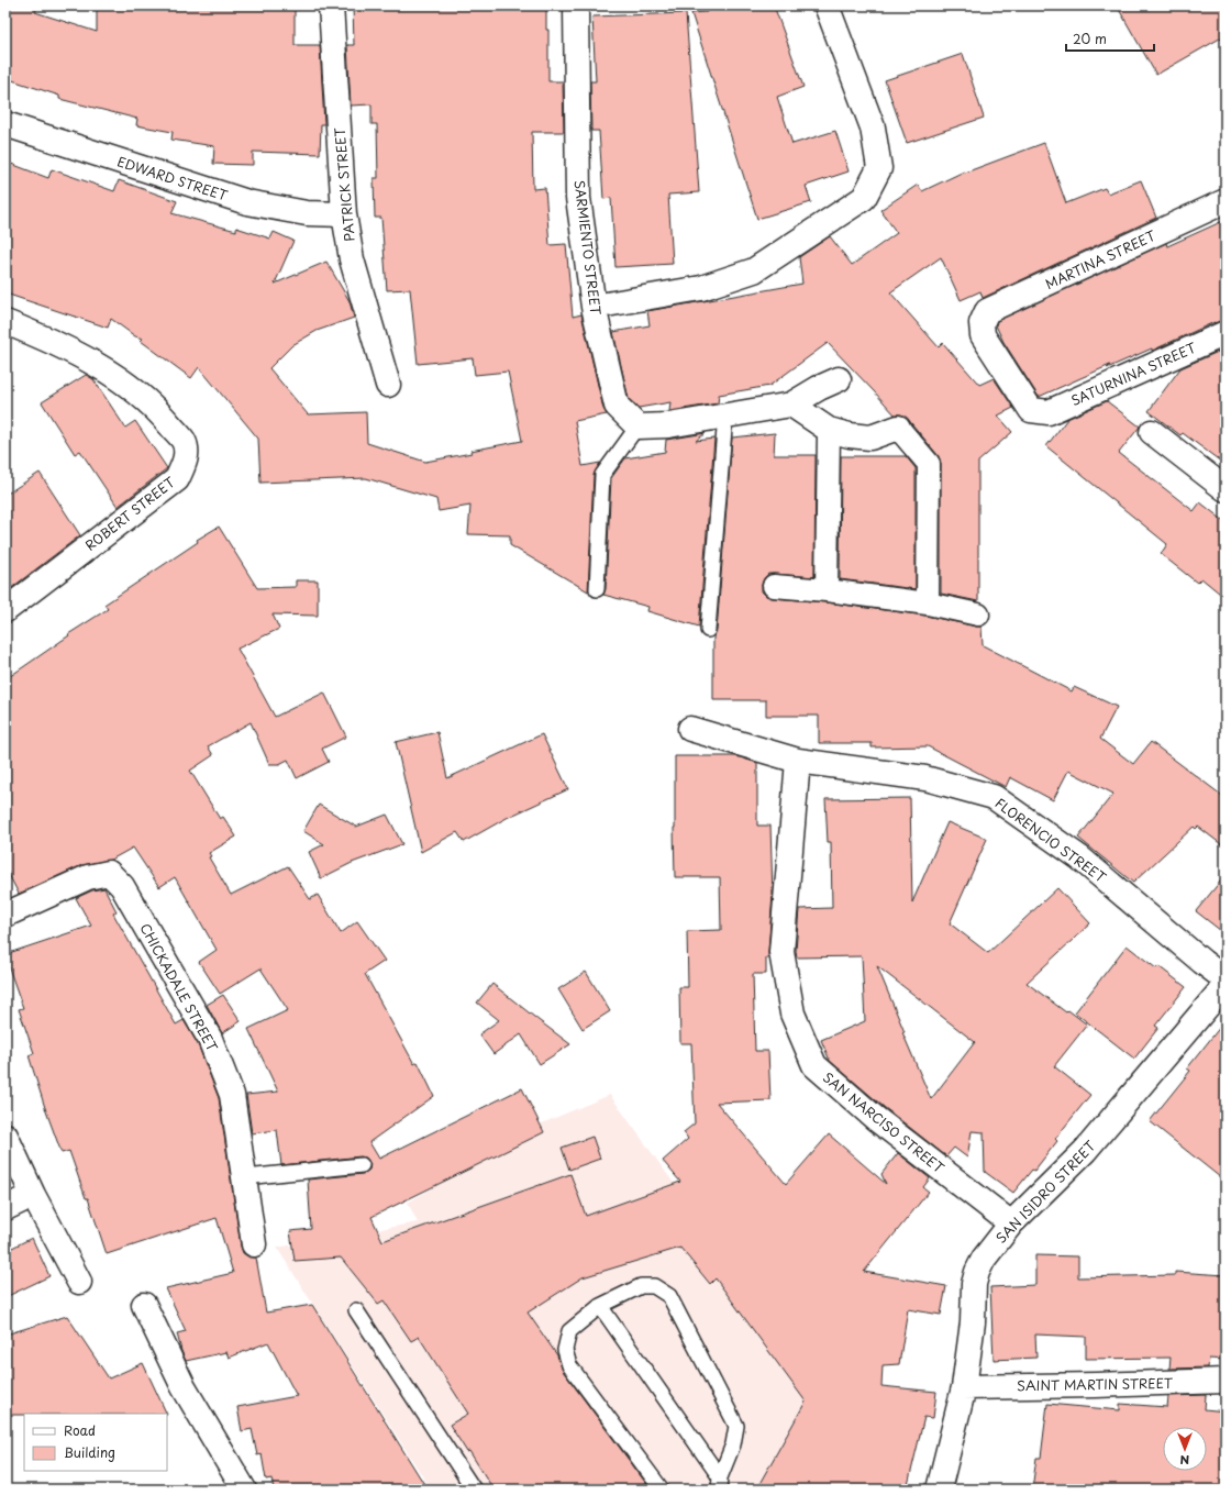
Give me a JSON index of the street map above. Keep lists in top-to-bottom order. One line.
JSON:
{"streets":{"street":["EDWARD STREET","PATRICK STREET","SARMIENTO STREET","MARTINA STREET","SATURNINA STREET","ROBERT STREET","FLORENCIO STREET","CHICKADALE STREET","SAN NARCISO STREET","SAN ISIDRO STREET","SAINT MARTIN STREET"]},"crossings":[["EDWARD STREET","PATRICK STREET"],["MARTINA STREET","SATURNINA STREET"],["FLORENCIO STREET","SAN NARCISO STREET"],["SAN NARCISO STREET","SAN ISIDRO STREET"],["SAN ISIDRO STREET","SAINT MARTIN STREET"]],"legend":["Road","Building"],"scale_bar":"20 m","north":"bottom"}
